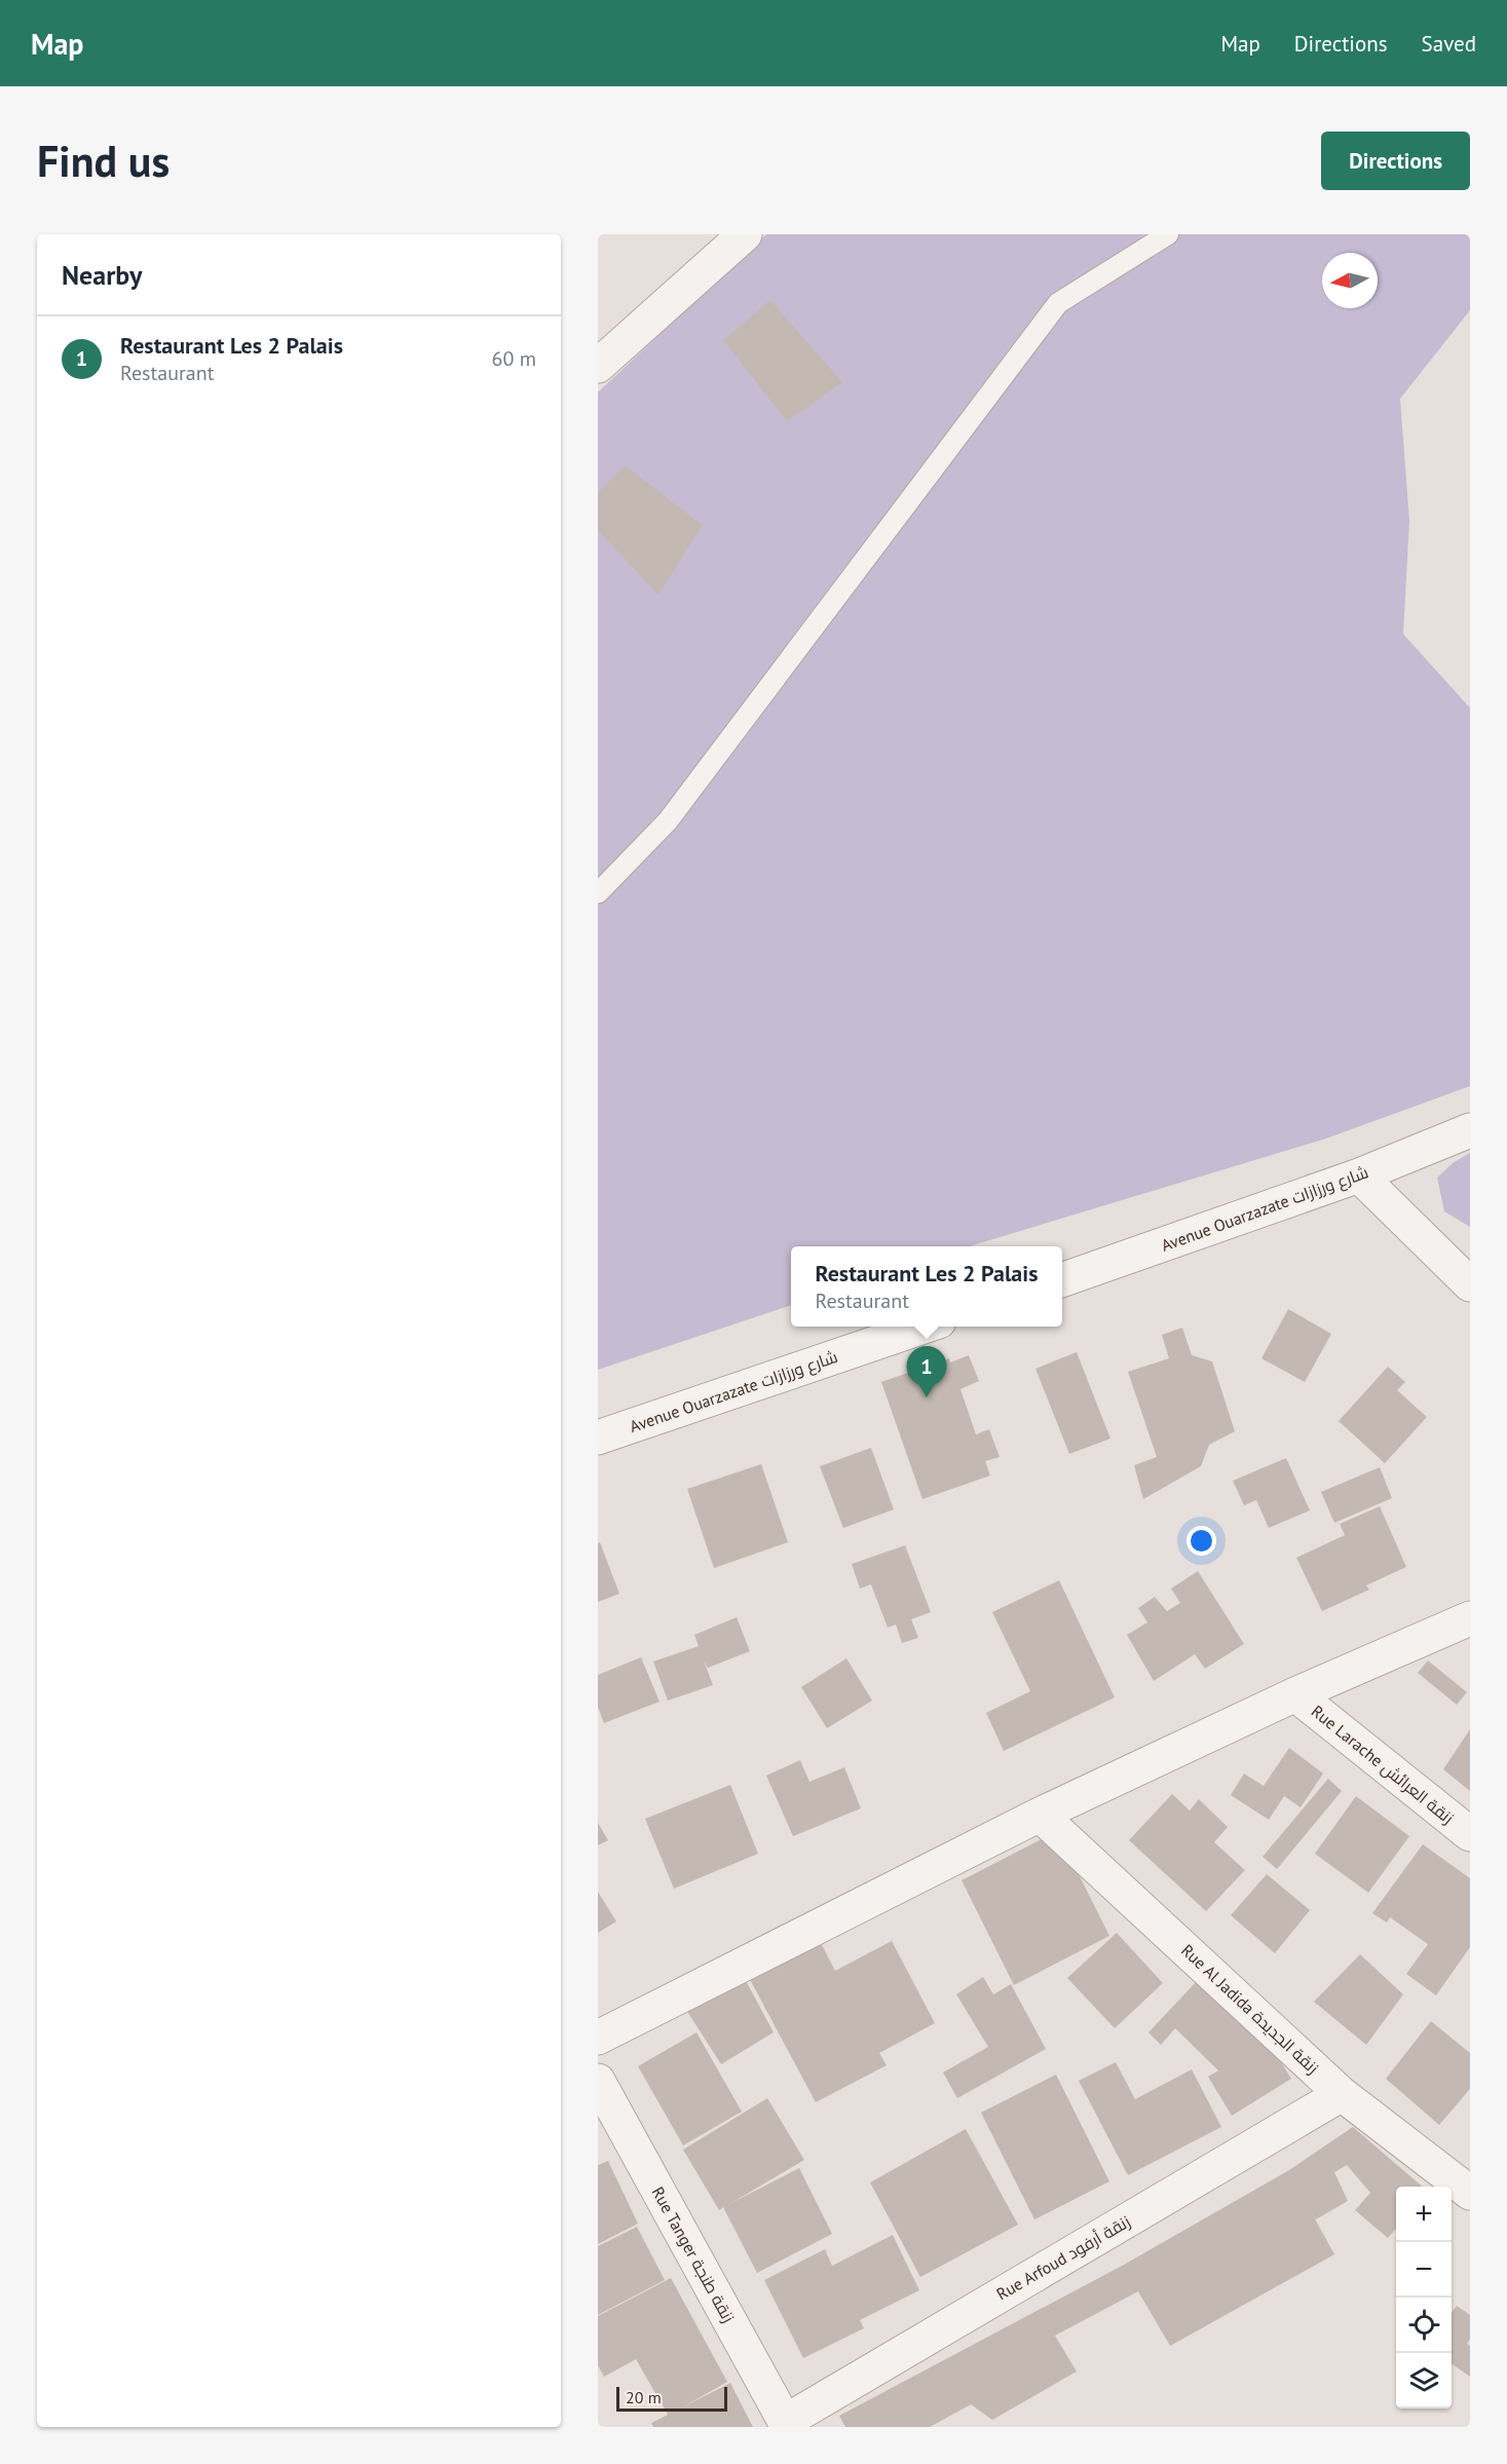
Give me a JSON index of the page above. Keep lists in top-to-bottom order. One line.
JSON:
{"streets":{"street":["Avenue Ouarzazate شارع ورزازات","Rue Larache زنقة العرائش","Rue Al Jadida زنقة الجديدة","Rue Tanger زنقة طنجة","Rue Arfoud زنقة أرفود"]},"crossings":[["Rue Al Jadida زنقة الجديدة","Rue Arfoud زنقة أرفود"],["Rue Tanger زنقة طنجة","Rue Arfoud زنقة أرفود"]],"scale_bar":"20 m","north":"left","page":{"header":"Map","nav":["Map","Directions","Saved"],"buttons":"Directions","title":"Find us","heading":"Nearby","list":[{"mark":"1","name":"Restaurant Les 2 Palais","note":"Restaurant","value":"60 m"}],"popup":["Restaurant Les 2 Palais","Restaurant"],"pins":"1","map_buttons":["+","−"],"scale":"20 m"}}
